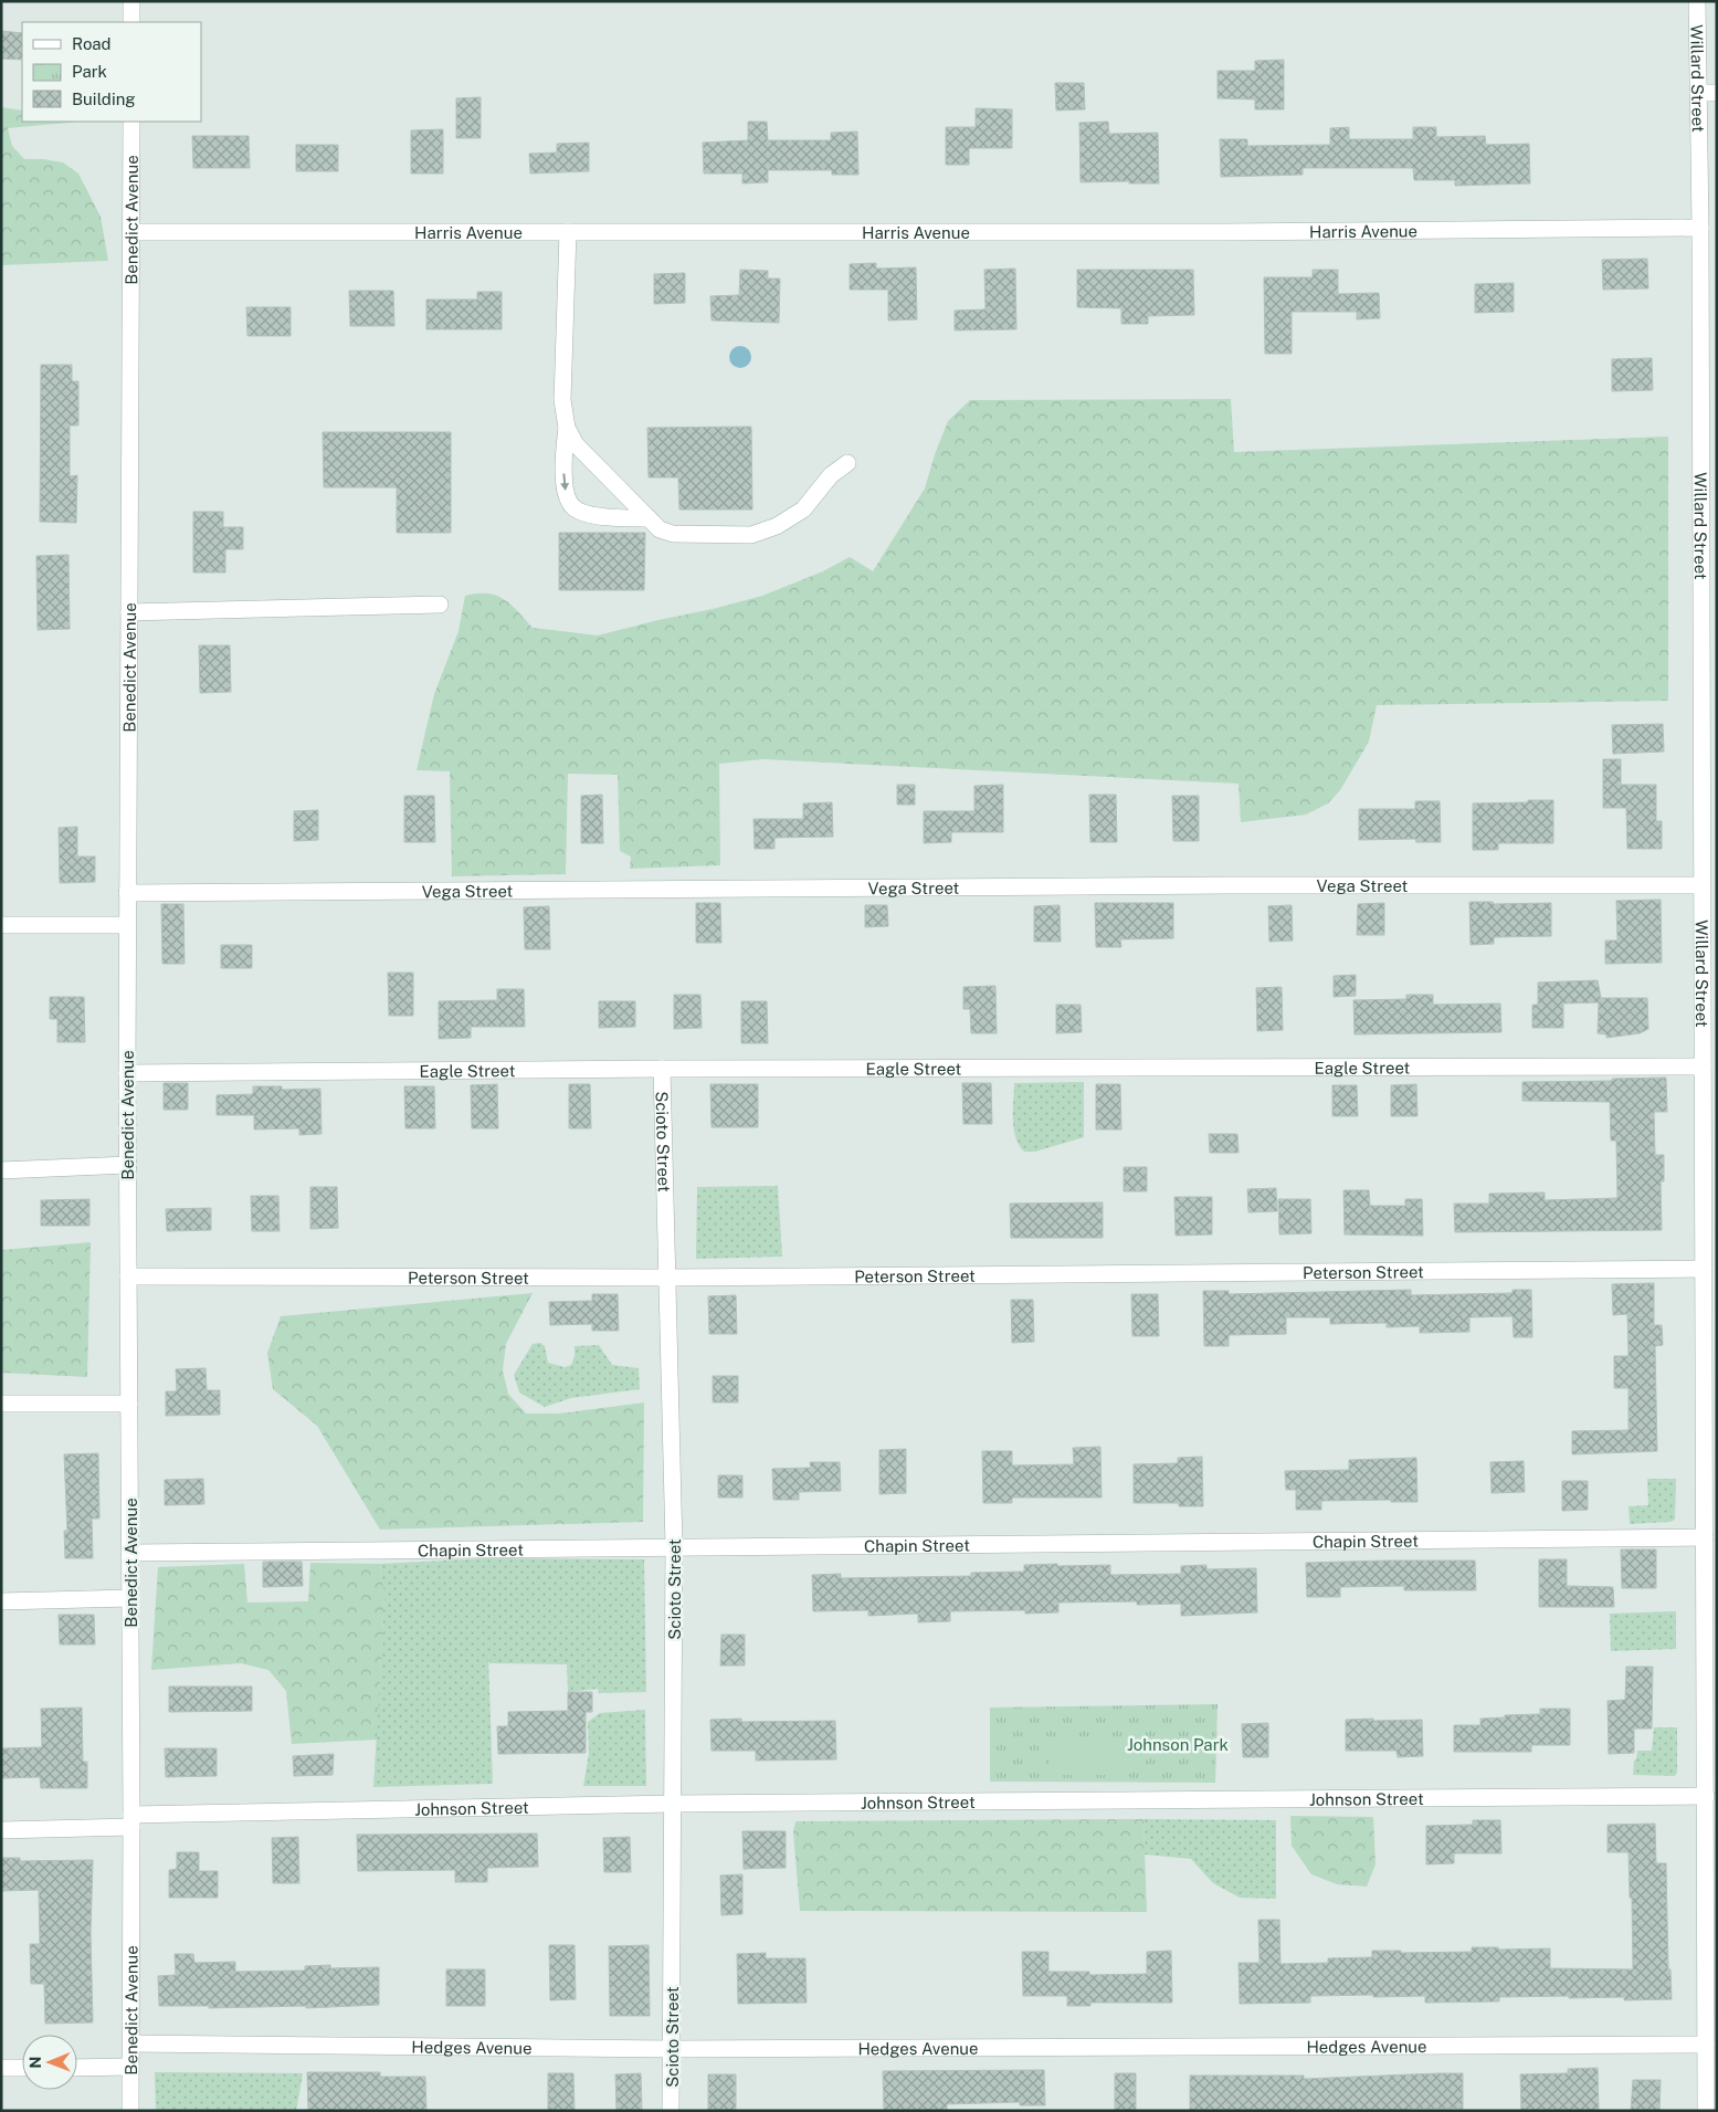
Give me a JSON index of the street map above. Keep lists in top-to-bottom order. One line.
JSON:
{"streets":{"street":["Willard Street","Benedict Avenue","Harris Avenue","Vega Street","Eagle Street","Scioto Street","Peterson Street","Chapin Street","Johnson Street","Hedges Avenue"]},"crossings":[["Willard Street","Harris Avenue"],["Willard Street","Vega Street"],["Willard Street","Eagle Street"],["Willard Street","Peterson Street"],["Willard Street","Chapin Street"],["Willard Street","Johnson Street"],["Willard Street","Hedges Avenue"],["Benedict Avenue","Harris Avenue"],["Benedict Avenue","Vega Street"],["Benedict Avenue","Eagle Street"],["Benedict Avenue","Peterson Street"],["Benedict Avenue","Chapin Street"],["Benedict Avenue","Johnson Street"],["Benedict Avenue","Hedges Avenue"],["Eagle Street","Scioto Street"],["Scioto Street","Peterson Street"],["Scioto Street","Chapin Street"],["Scioto Street","Johnson Street"],["Scioto Street","Hedges Avenue"]],"parks":["Johnson Park"],"legend":["Road","Park","Building"],"north":"left"}
